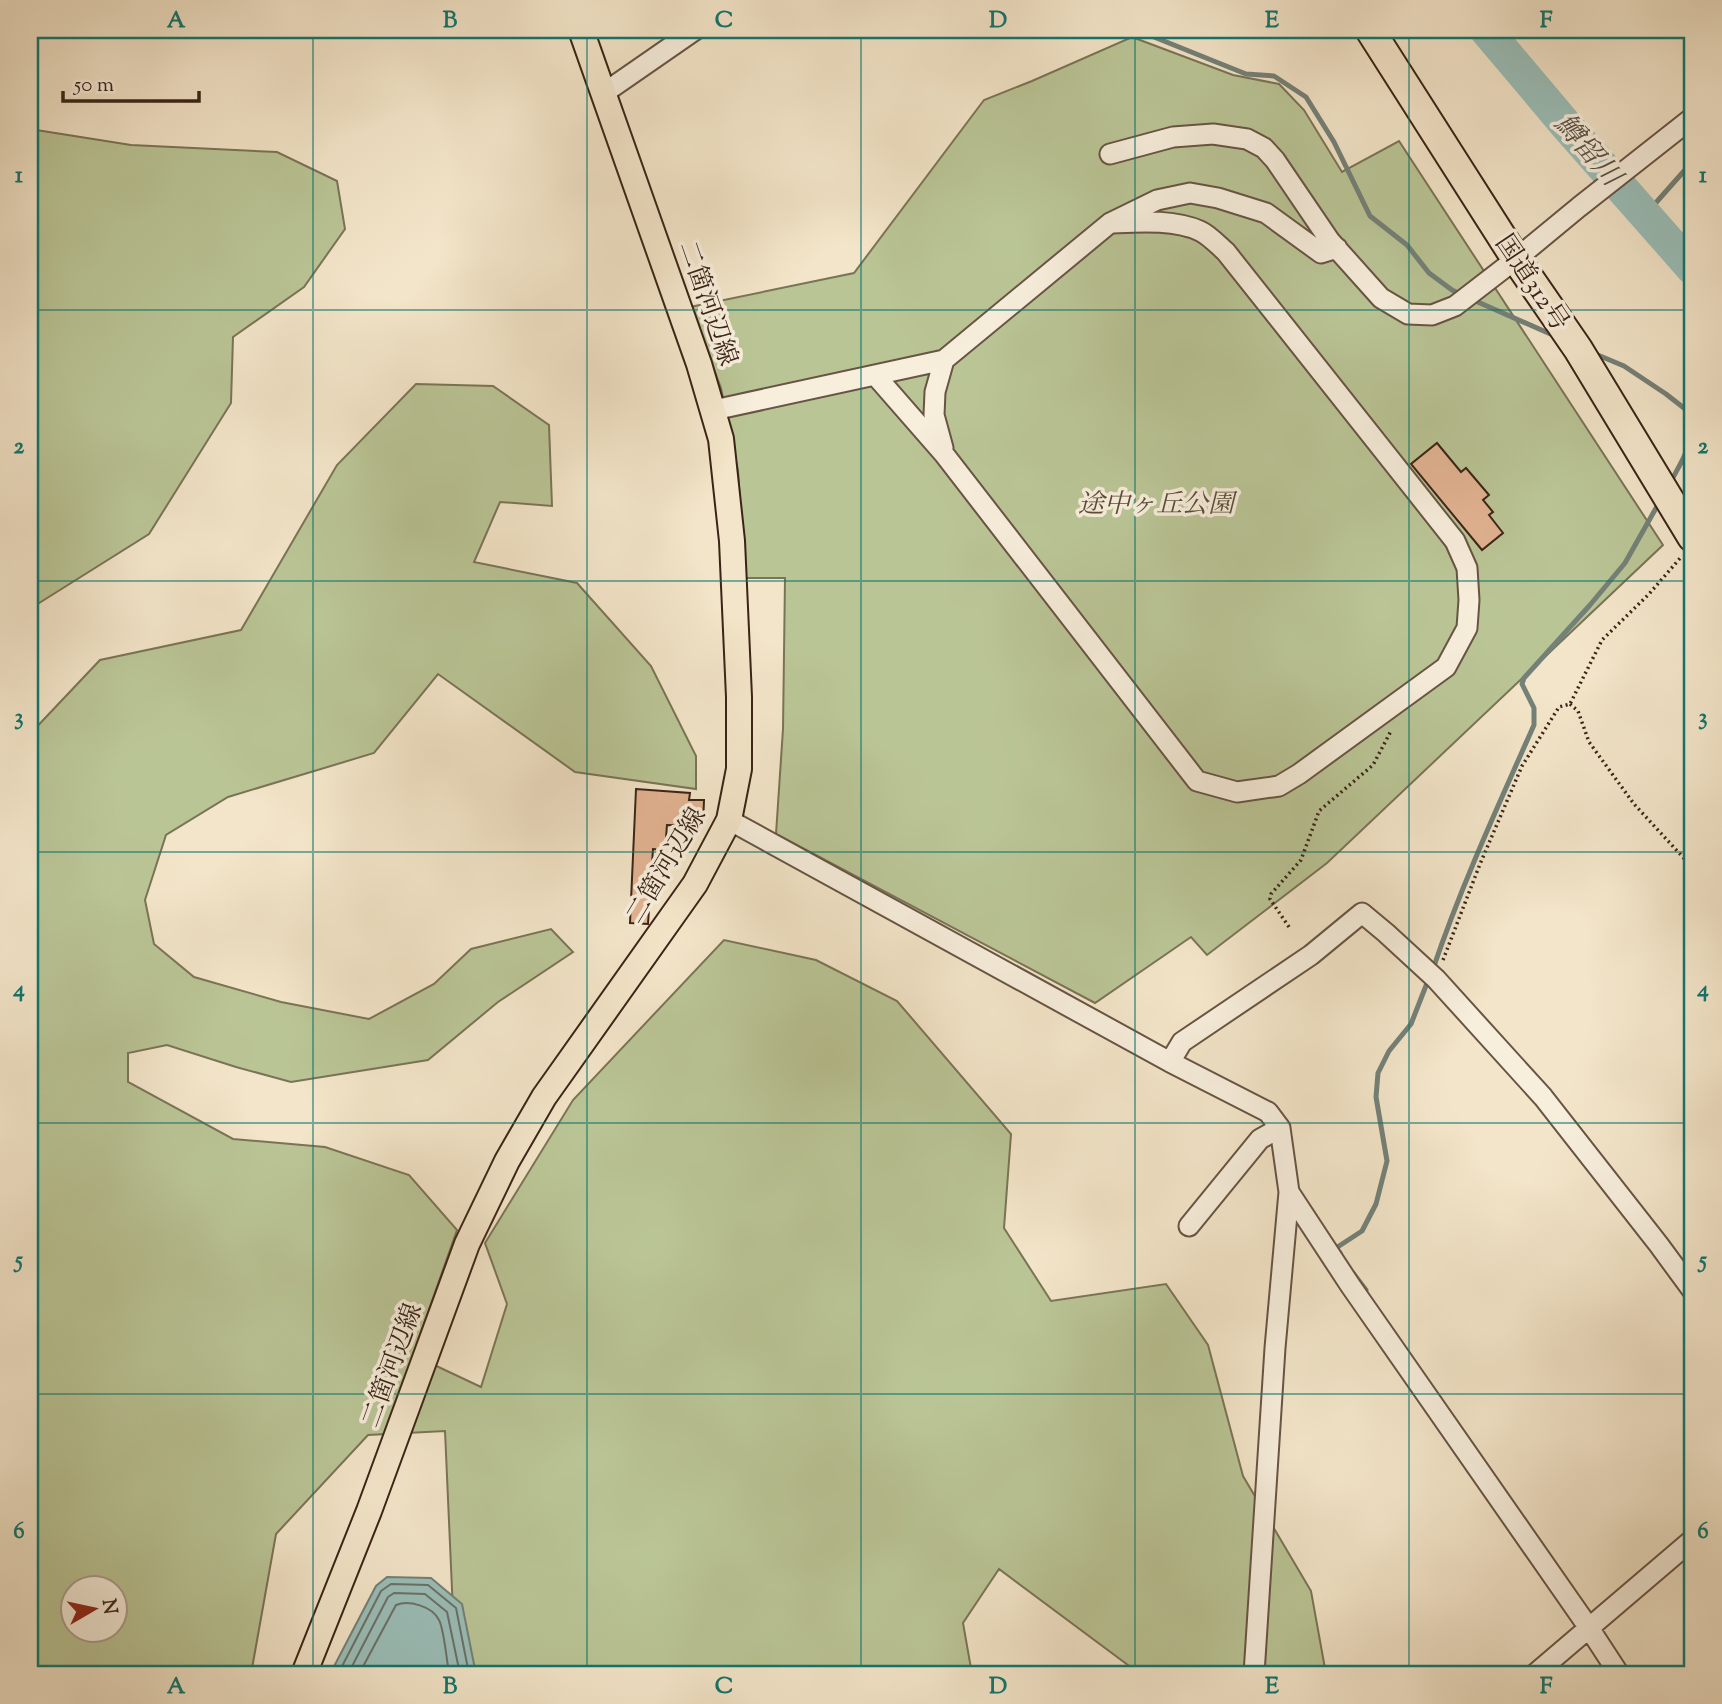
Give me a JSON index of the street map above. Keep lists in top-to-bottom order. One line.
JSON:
{"streets":{"highway":["国道312号"],"main road":["二箇河辺線"]},"water":["鱒留川"],"parks":["途中ヶ丘公園"],"scale_bar":"50 m","north":"right","grid":{"columns":["A","B","C","D","E","F"],"rows":["1","2","3","4","5","6"]}}
